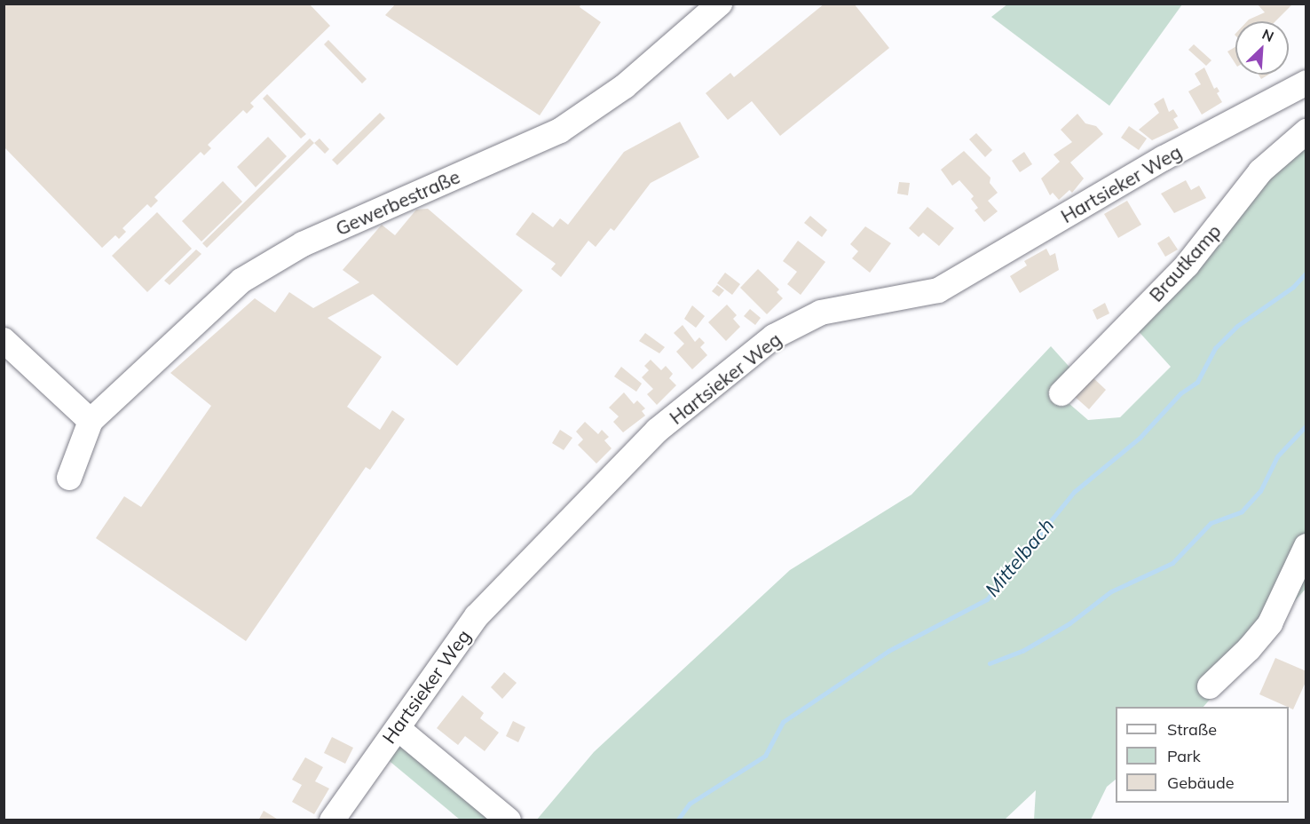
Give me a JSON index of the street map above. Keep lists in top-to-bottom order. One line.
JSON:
{"streets":{"street":["Hartsieker Weg","Gewerbestraße","Brautkamp"]},"water":["Mittelbach"],"legend":["Straße","Park","Gebäude"],"north":"top right"}
